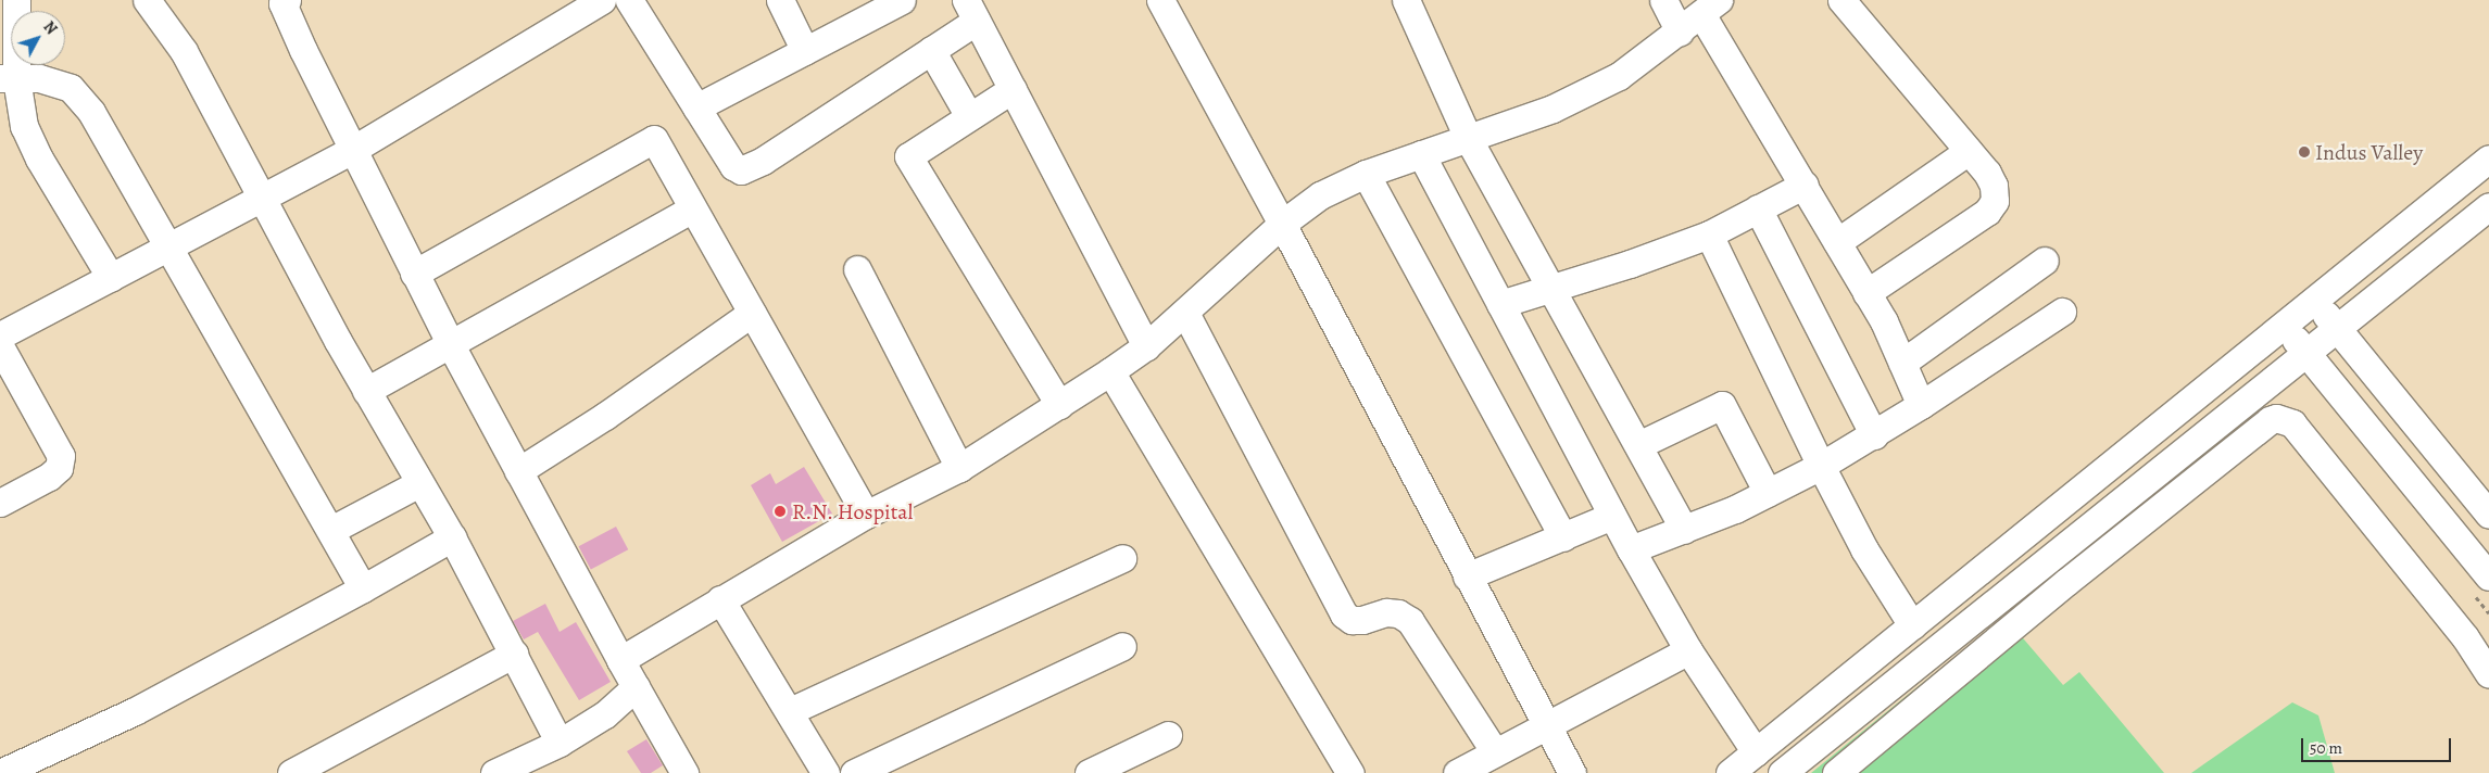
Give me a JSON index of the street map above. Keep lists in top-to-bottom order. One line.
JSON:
{"places":["Indus Valley","R.N. Hospital"],"scale_bar":"50 m","north":"top right"}
